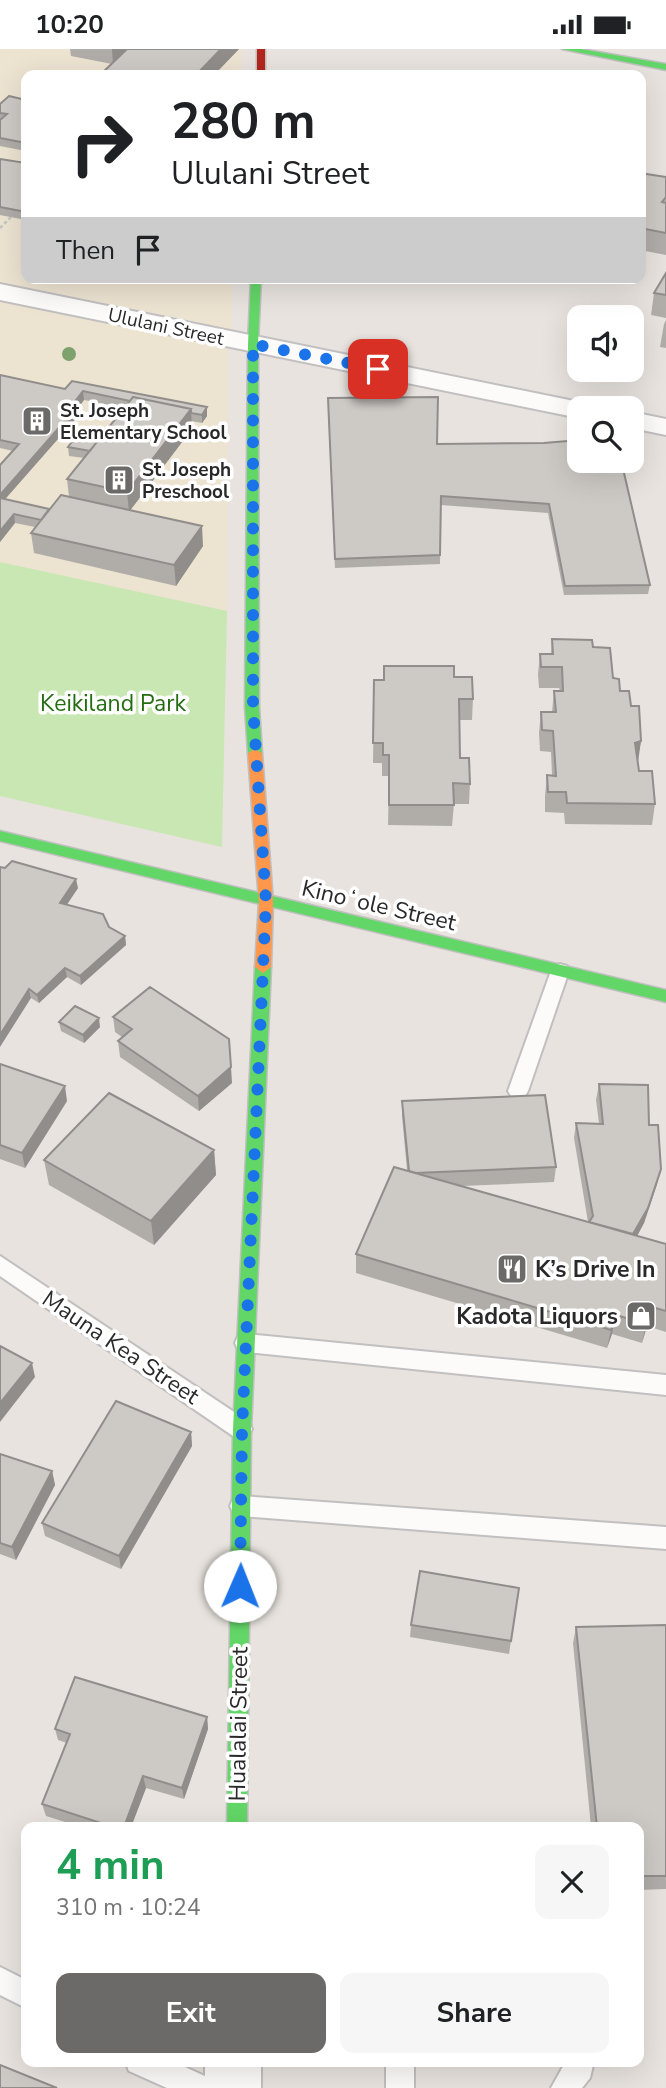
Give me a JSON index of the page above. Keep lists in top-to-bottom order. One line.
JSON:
{"streets":{"street":["Ululani Street","Kinoʻole Street","Hualalai Street"],"lane":["Mauna Kea Street"]},"crossings":[["Ululani Street","Hualalai Street"],["Kinoʻole Street","Hualalai Street"],["Mauna Kea Street","Hualalai Street"]],"parks":["Keikiland Park"],"places":{"building":["St. Joseph Elementary School","St. Joseph Preschool"],"restaurant":["K’s Drive In"],"shop":["Kadota Liquors"]},"page":{"status":"10:20","turn":["280 m","Ululani Street"],"then":"Then","heading":["4 min","310 m · 10:24"],"buttons":["Exit","Share"]}}
